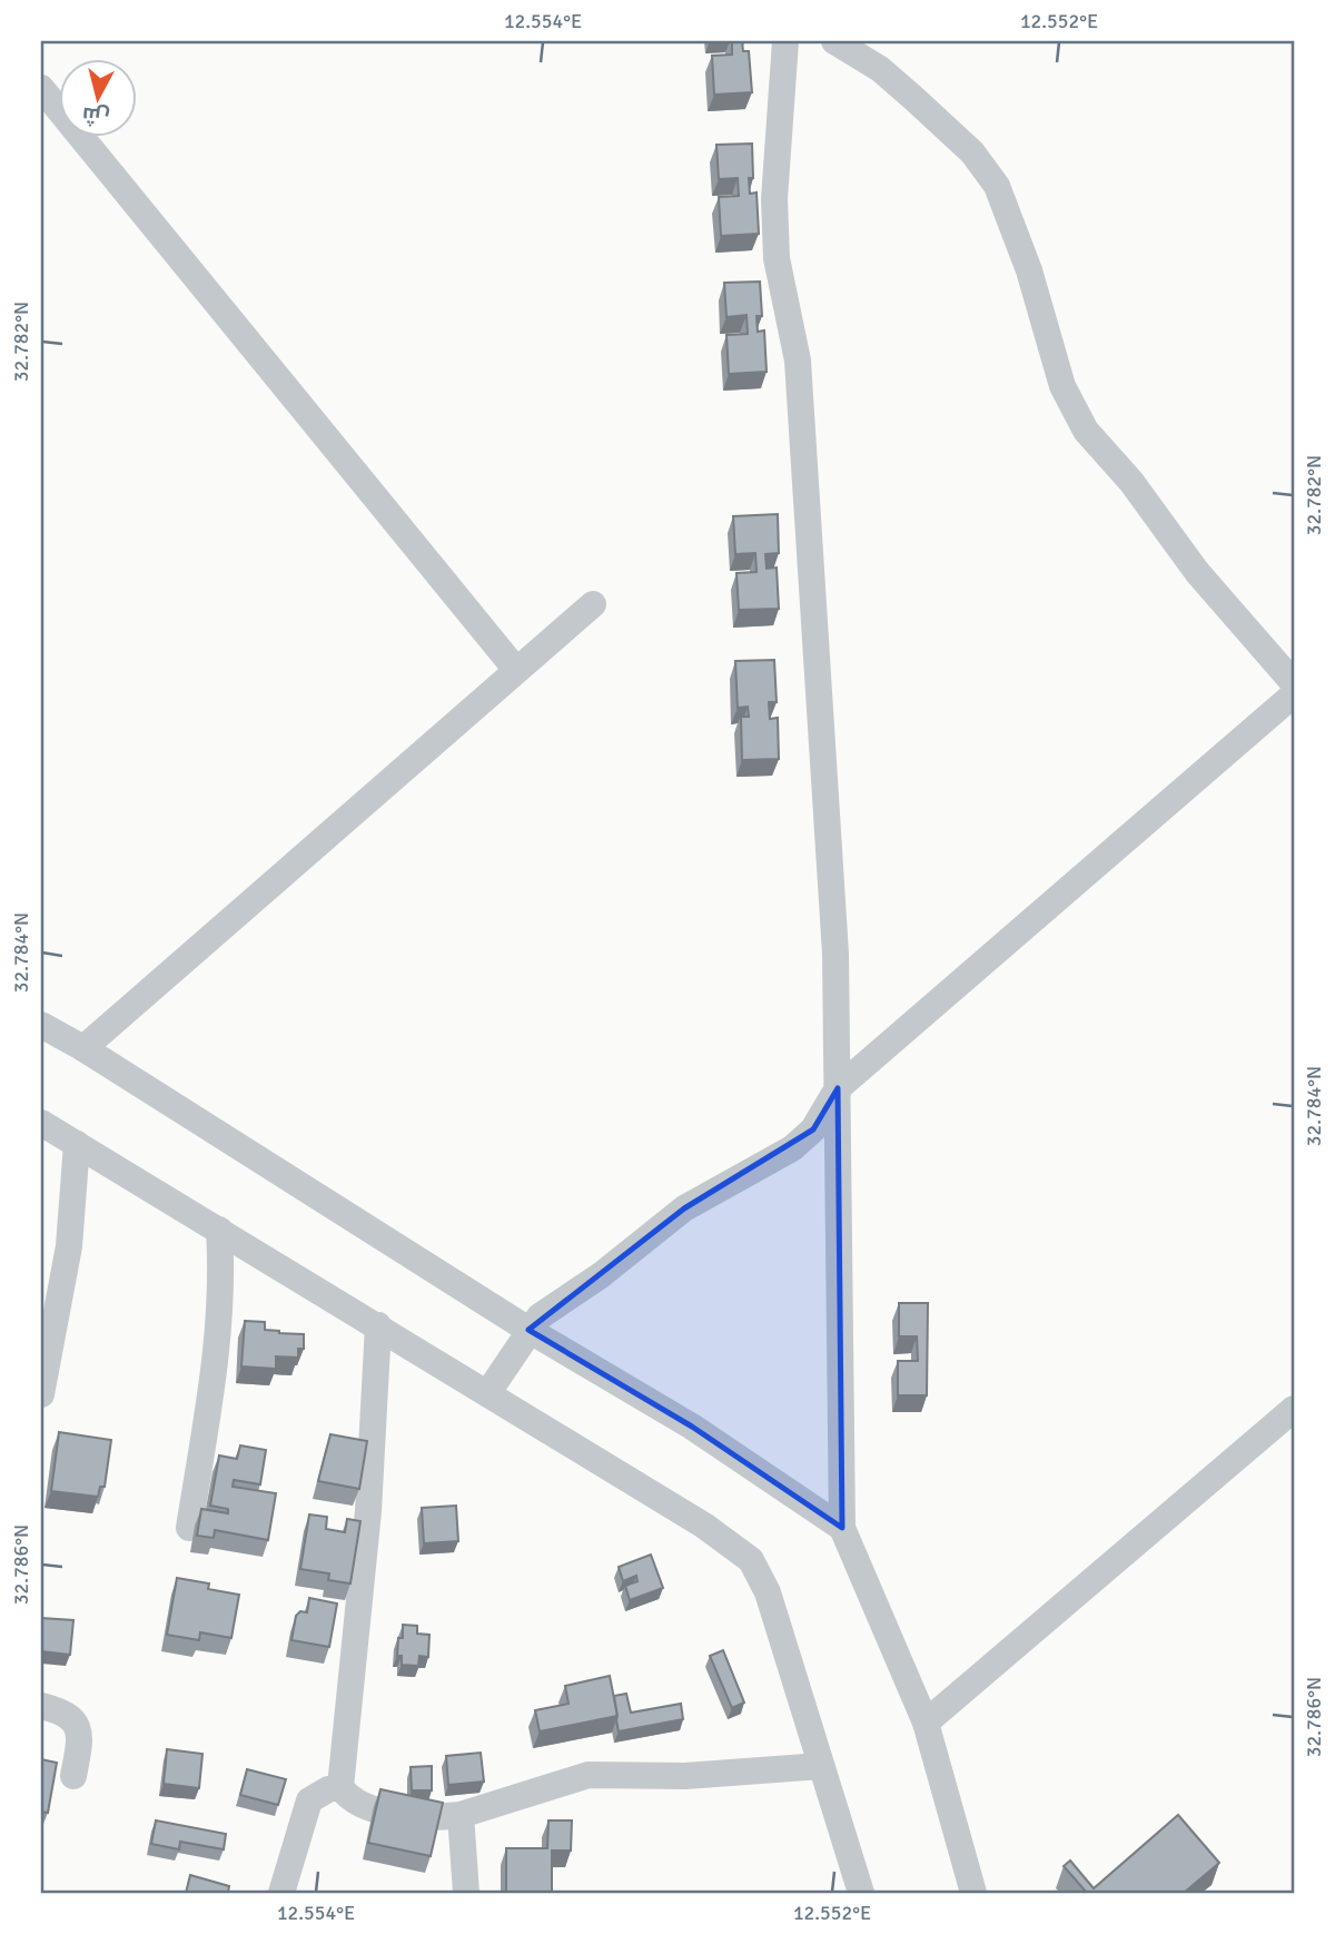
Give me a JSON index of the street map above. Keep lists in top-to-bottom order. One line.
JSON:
{"north":"bottom","coordinates":["12.554°E","12.552°E","32.782°N","32.784°N","32.786°N"]}
